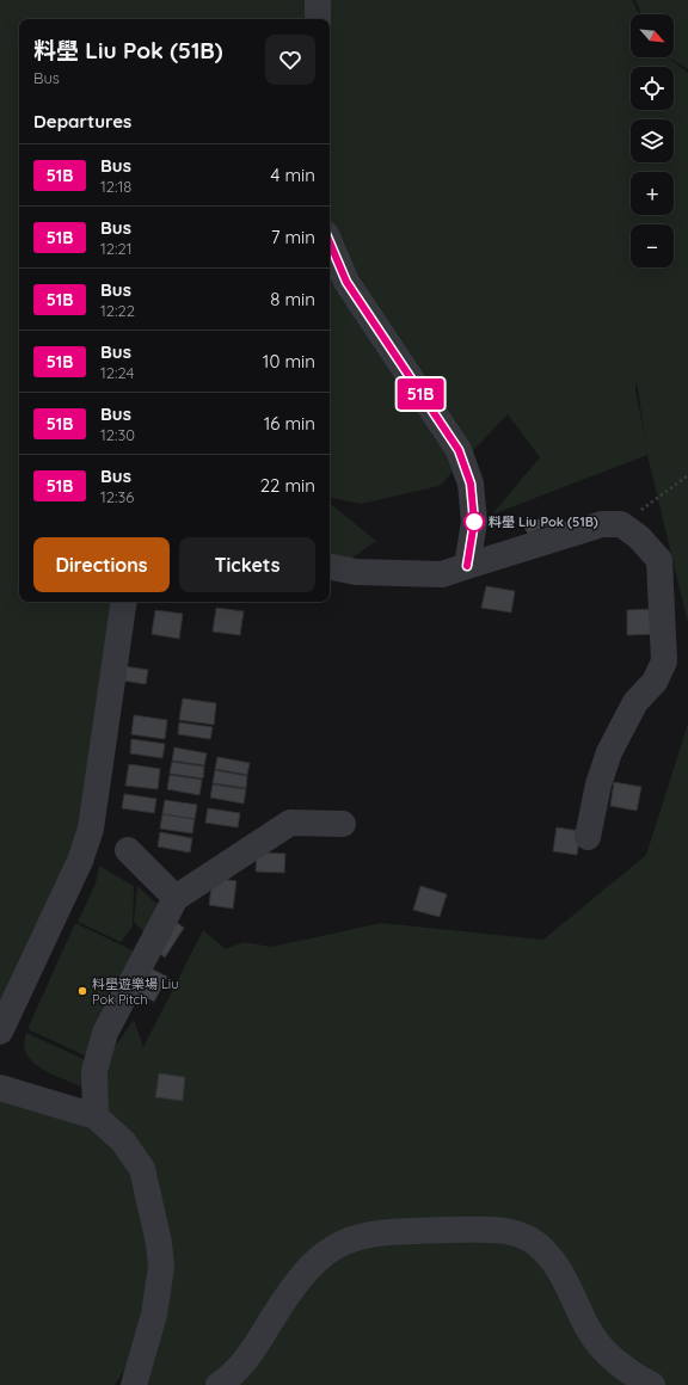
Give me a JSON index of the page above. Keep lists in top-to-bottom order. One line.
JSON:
{"places":["料壆 Liu Pok (51B)","料壆遊樂場 Liu Pok Pitch"],"lines":["bus line 51B"],"north":"bottom right","page":{"on_map":"51B","map_buttons":["+","−"],"heading":[["料壆 Liu Pok (51B)","Bus"],"Departures"],"list":[{"mark":"51B","name":"Bus","note":"12:18","value":"4 min"},{"mark":"51B","name":"Bus","note":"12:21","value":"7 min"},{"mark":"51B","name":"Bus","note":"12:22","value":"8 min"},{"mark":"51B","name":"Bus","note":"12:24","value":"10 min"},{"mark":"51B","name":"Bus","note":"12:30","value":"16 min"},{"mark":"51B","name":"Bus","note":"12:36","value":"22 min"}],"buttons":["Directions","Tickets"]}}
